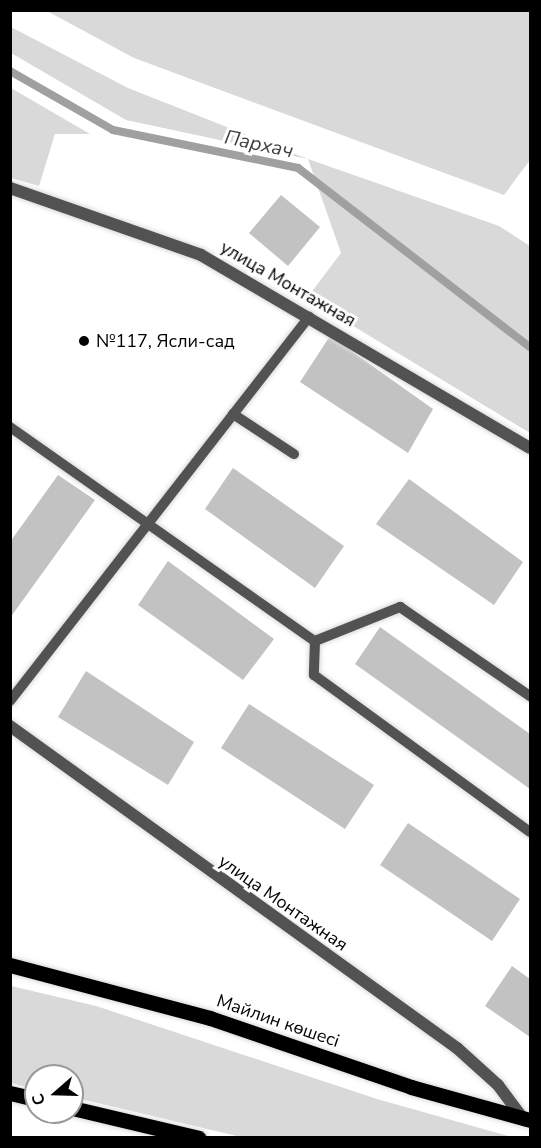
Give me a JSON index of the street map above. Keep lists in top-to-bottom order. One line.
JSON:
{"streets":{"main road":["Майлин көшесі"],"street":["улица Монтажная"]},"crossings":[["улица Монтажная","Майлин көшесі"]],"water":["Пархач"],"places":["№117, Ясли-сад"],"north":"left"}
